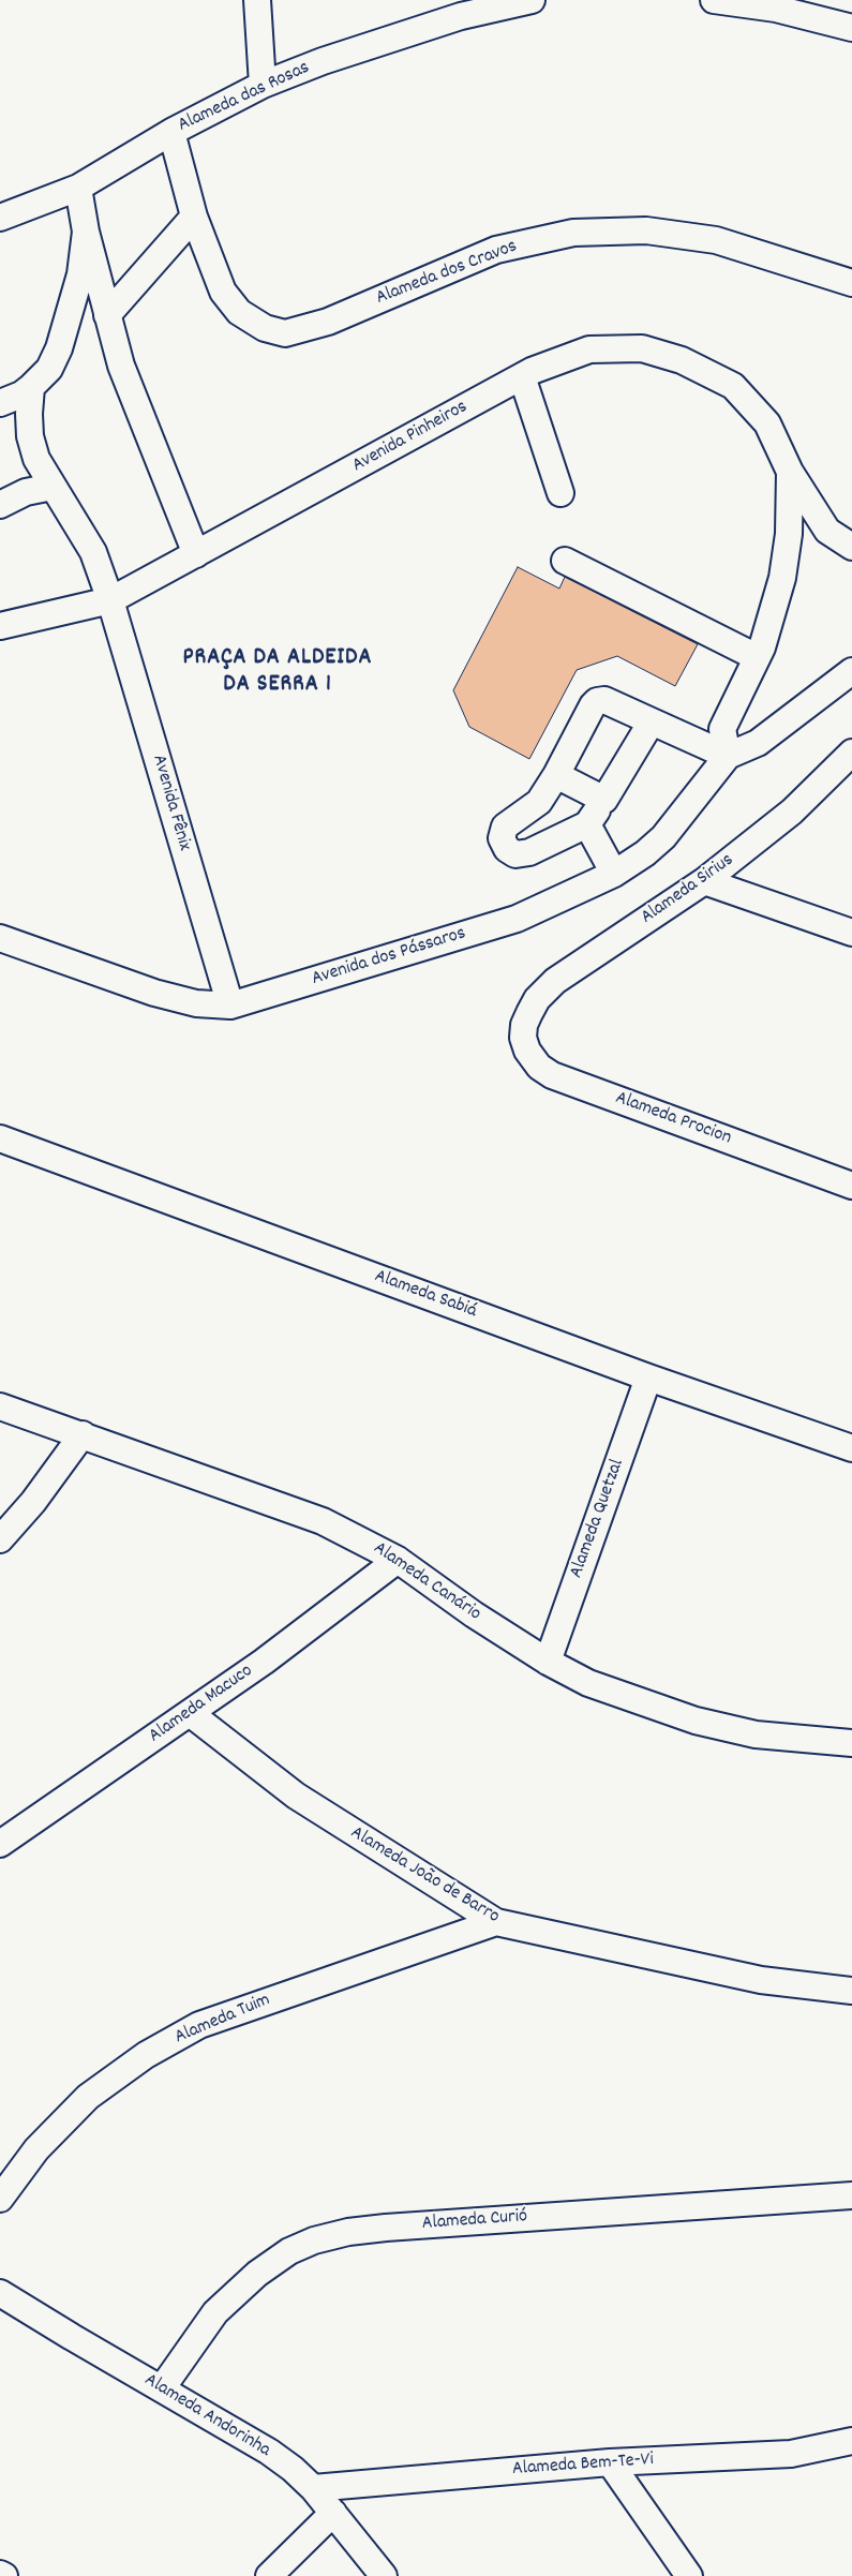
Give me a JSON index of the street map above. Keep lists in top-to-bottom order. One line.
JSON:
{"streets":{"street":["Alameda das Rosas","Alameda dos Cravos","Avenida Pinheiros","Avenida Fênix","Alameda Sirius","Avenida dos Pássaros","Alameda Procion","Alameda Sabiá","Alameda Quetzal","Alameda Canário","Alameda Macuco","Alameda João de Barro","Alameda Tuim","Alameda Curió","Alameda Andorinha","Alameda Bem-Te-Vi"]},"crossings":[["Alameda das Rosas","Alameda dos Cravos"],["Avenida Pinheiros","Avenida Fênix"],["Avenida Fênix","Avenida dos Pássaros"],["Alameda Sirius","Alameda Procion"],["Alameda Sabiá","Alameda Quetzal"],["Alameda Quetzal","Alameda Canário"],["Alameda Canário","Alameda Macuco"],["Alameda Macuco","Alameda João de Barro"],["Alameda João de Barro","Alameda Tuim"],["Alameda Curió","Alameda Andorinha"],["Alameda Andorinha","Alameda Bem-Te-Vi"]],"districts":["PRAÇA DA ALDEIDA DA SERRA 1"]}
